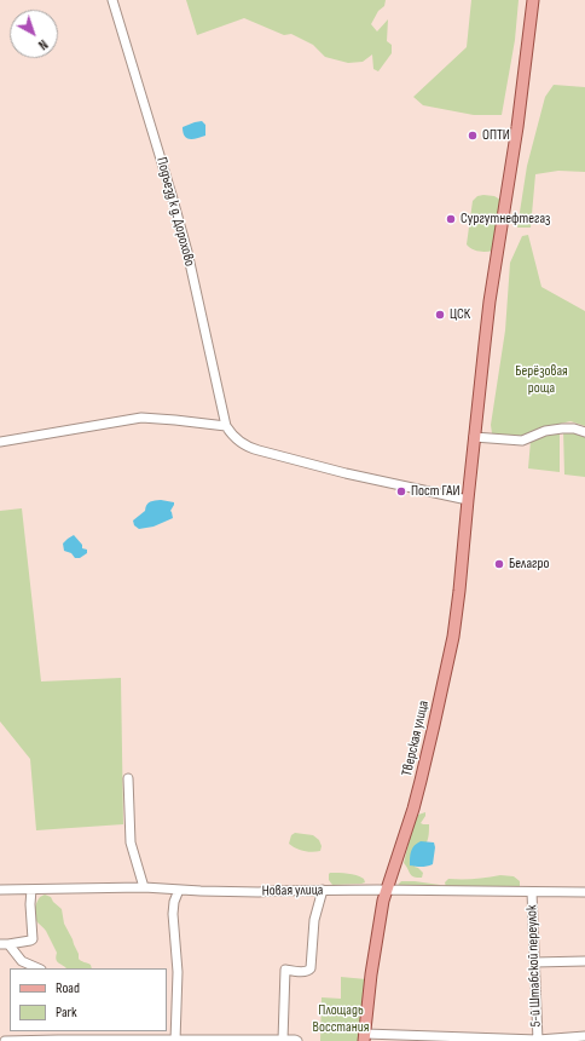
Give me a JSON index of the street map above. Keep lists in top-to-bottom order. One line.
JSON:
{"streets":{"main road":["Тверская улица"],"street":["Подъезд к д. Дорохово","Новая улица","5-й Штабской переулок"]},"crossings":[["Тверская улица","Новая улица"],["Новая улица","5-й Штабской переулок"]],"parks":["Берёзовая роща","Площадь Восстания"],"places":["ОПТИ","Сургутнефтегаз","ЦСК","Пост ГАИ","Белагро"],"legend":["Road","Park"],"north":"bottom right"}
